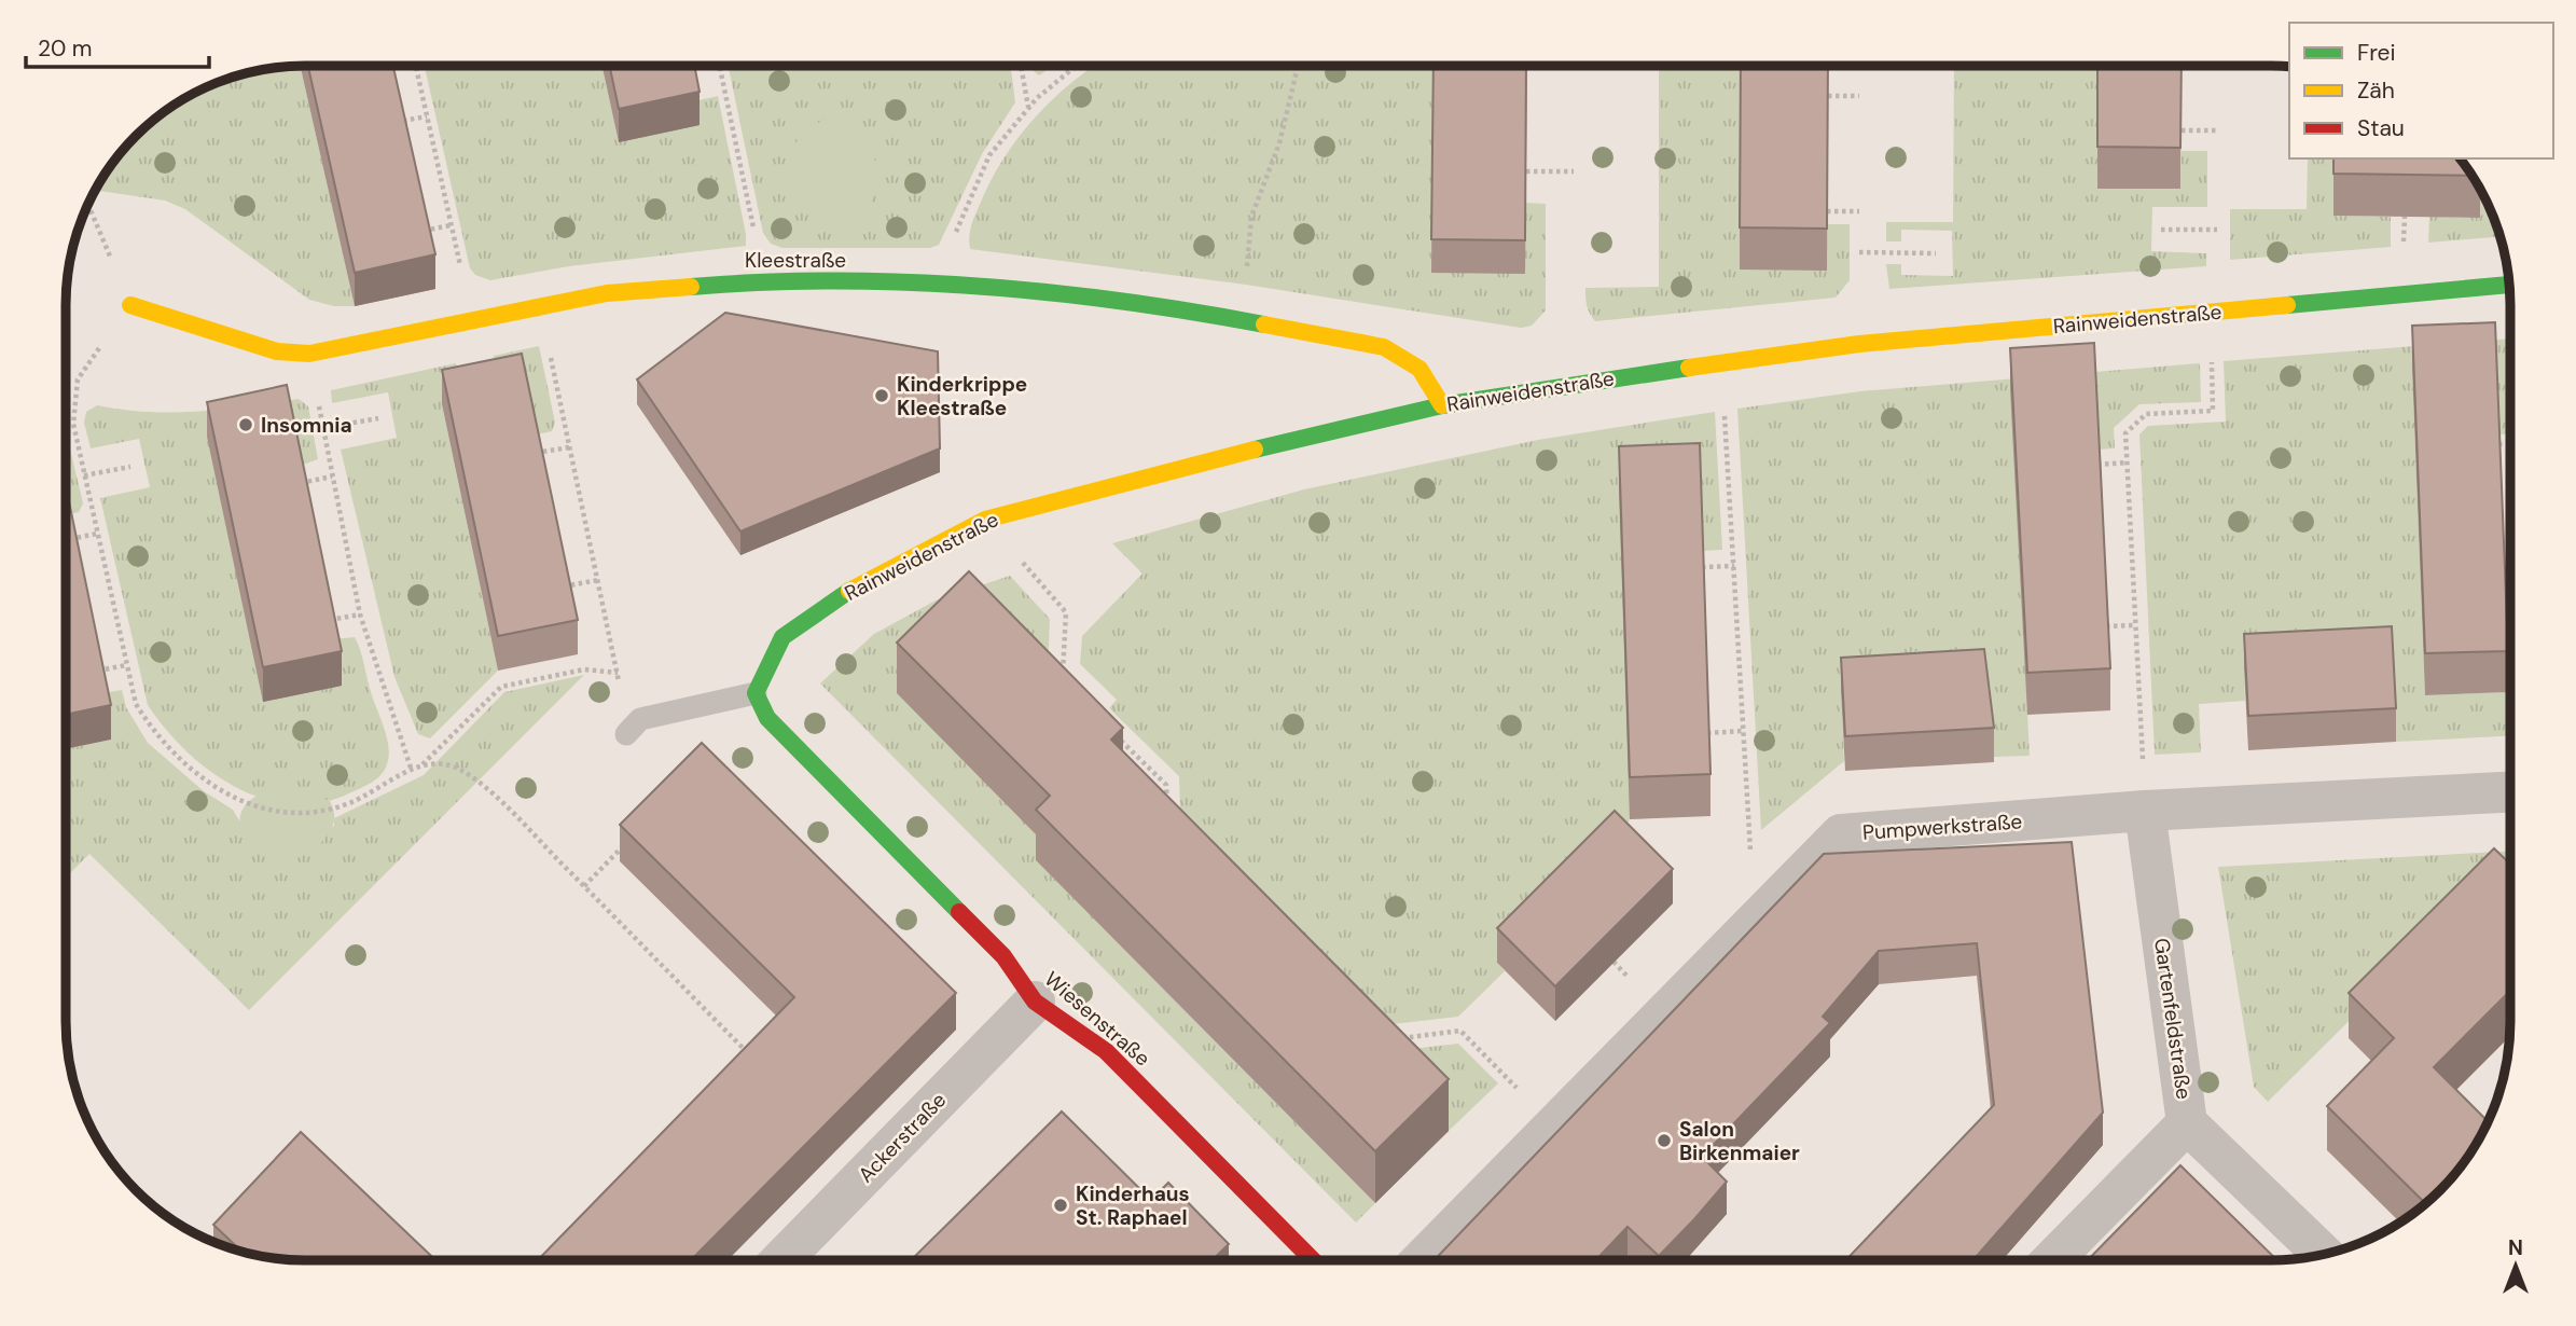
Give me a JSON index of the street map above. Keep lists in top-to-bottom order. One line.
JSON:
{"streets":{"street":["Kleestraße","Rainweidenstraße","Pumpwerkstraße","Wiesenstraße","Gartenfeldstraße","Ackerstraße"]},"crossings":[["Kleestraße","Rainweidenstraße"],["Rainweidenstraße","Wiesenstraße"],["Pumpwerkstraße","Gartenfeldstraße"],["Wiesenstraße","Ackerstraße"]],"places":["Kinderkrippe Kleestraße","Insomnia","Salon Birkenmaier","Kinderhaus St. Raphael"],"legend":["Frei","Zäh","Stau"],"scale_bar":"20 m","north":"top"}
